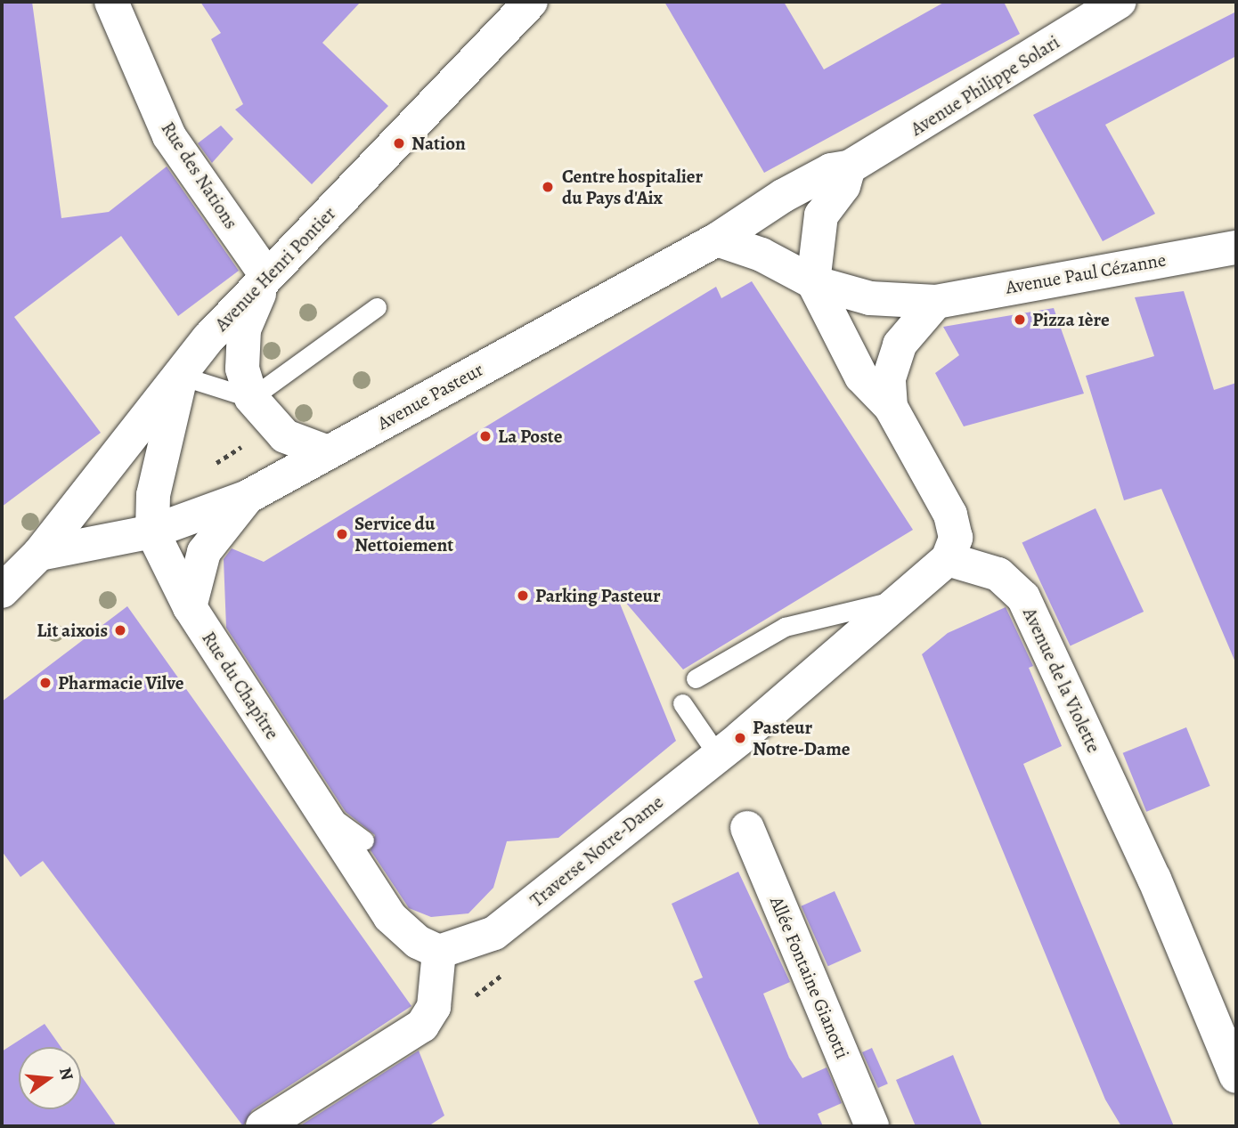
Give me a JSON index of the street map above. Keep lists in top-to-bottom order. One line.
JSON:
{"streets":{"street":["Avenue Philippe Solari","Rue des Nations","Avenue Henri Pontier","Avenue Paul Cézanne","Avenue Pasteur","Avenue de la Violette","Rue du Chapître","Traverse Notre-Dame","Allée Fontaine Gianotti"]},"crossings":[["Avenue Philippe Solari","Avenue Pasteur"],["Rue des Nations","Avenue Henri Pontier"],["Avenue Henri Pontier","Avenue Pasteur"],["Avenue Henri Pontier","Rue du Chapître"],["Avenue Paul Cézanne","Avenue Pasteur"],["Avenue Pasteur","Rue du Chapître"],["Avenue de la Violette","Traverse Notre-Dame"],["Rue du Chapître","Traverse Notre-Dame"]],"places":["Nation","Centre hospitalier du Pays d'Aix","Pizza 1ère","La Poste","Service du Nettoiement","Parking Pasteur","Lit aixois","Pharmacie Vilve","Pasteur Notre-Dame"],"north":"right"}
